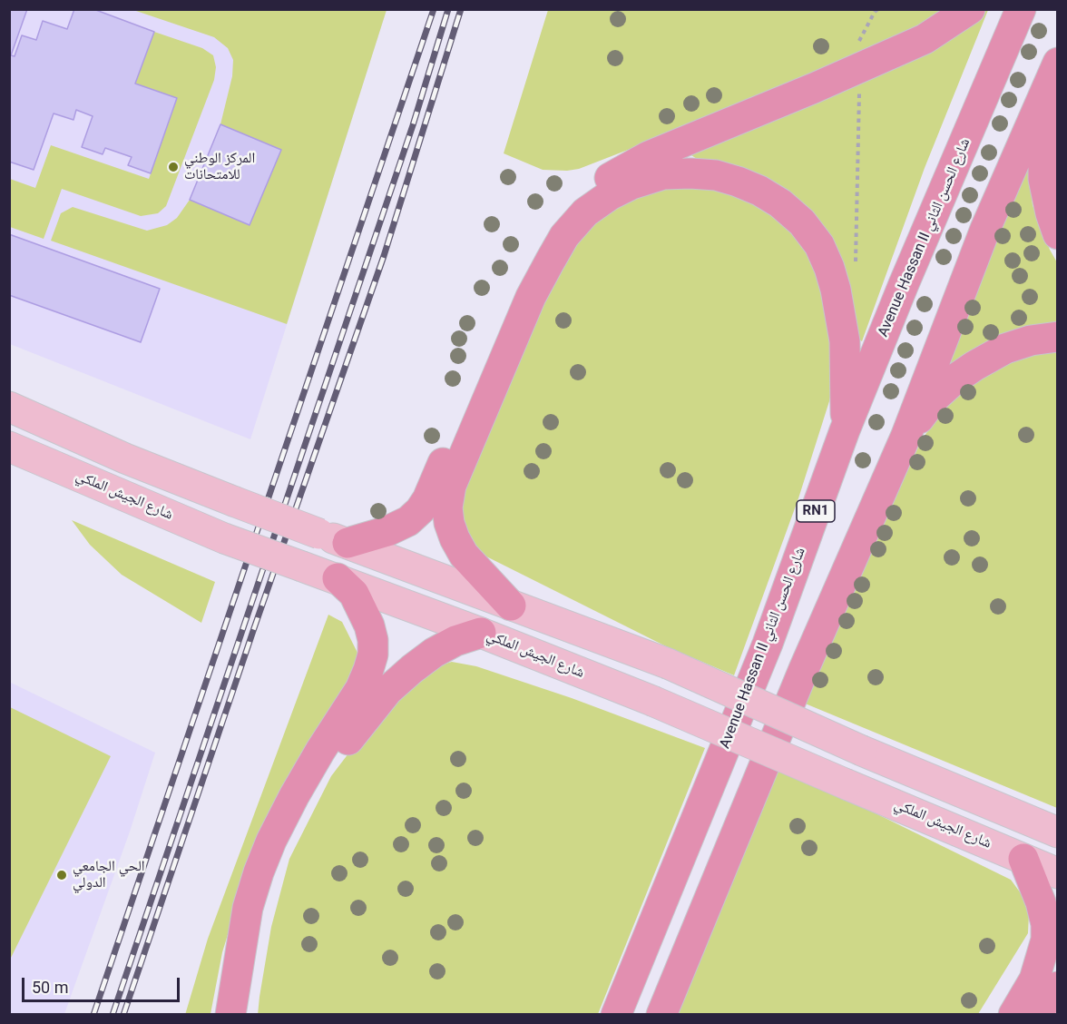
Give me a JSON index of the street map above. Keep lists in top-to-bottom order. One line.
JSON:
{"streets":{"highway":["Avenue Hassan II شارع الحسن الثاني","RN1"],"main road":["شارع الجيش الملكي"]},"places":["المركز الوطني للامتحانات","الحي الجامعي الدولي"],"scale_bar":"50 m"}
